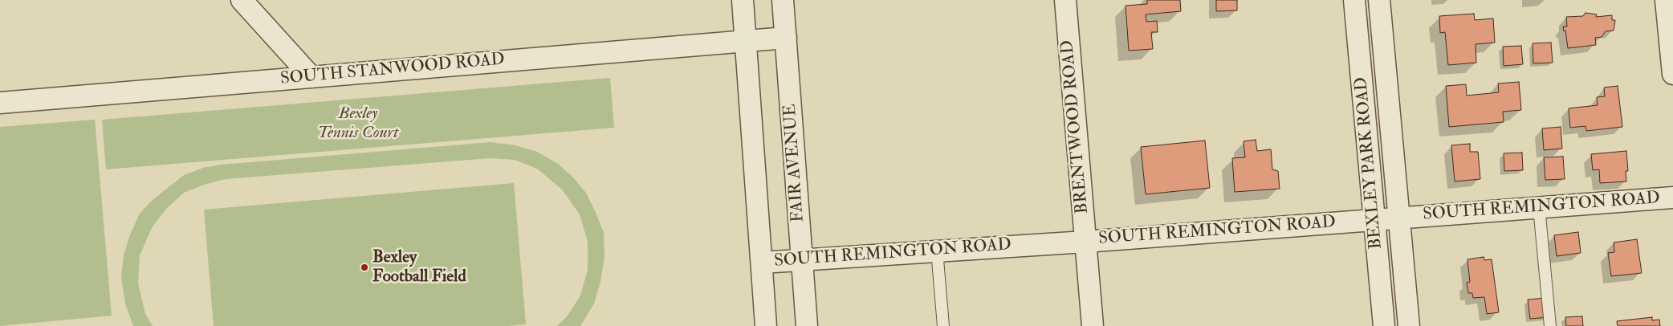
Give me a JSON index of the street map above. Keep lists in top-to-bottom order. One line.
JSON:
{"streets":{"street":["SOUTH STANWOOD ROAD","BRENTWOOD ROAD","FAIR AVENUE","BEXLEY PARK ROAD","SOUTH REMINGTON ROAD"]},"crossings":[["SOUTH STANWOOD ROAD","FAIR AVENUE"],["BRENTWOOD ROAD","SOUTH REMINGTON ROAD"],["FAIR AVENUE","SOUTH REMINGTON ROAD"],["BEXLEY PARK ROAD","SOUTH REMINGTON ROAD"]],"parks":["Bexley Tennis Court"],"places":["Bexley Football Field"]}
